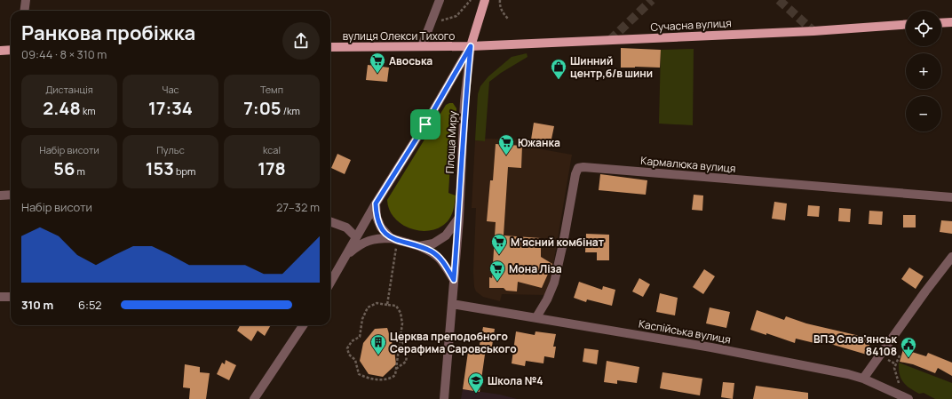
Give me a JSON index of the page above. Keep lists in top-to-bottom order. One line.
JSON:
{"streets":{"main road":["Сучасна вулиця","вулиця Олекси Тихого"],"street":["Площа Миру","Кармалюка вулиця","Каспійська вулиця"]},"crossings":[["Сучасна вулиця","вулиця Олекси Тихого"],["Сучасна вулиця","Площа Миру"],["вулиця Олекси Тихого","Площа Миру"],["Площа Миру","Каспійська вулиця"],["Кармалюка вулиця","Каспійська вулиця"]],"places":{"supermarket":["Авоська","Южанка","М'ясний комбінат","Мона Ліза"],"shop":["Шинний центр,б/в шини"],"building":["Церква преподобного Серафима Саровського"],"public building":["ВПЗ Слов'янськ 84108"],"school or university":["Школа №4"]},"page":{"map_buttons":["+","−"],"heading":["Ранкова пробіжка","09:44 · 8 × 310 m"],"stats":[["Дистанція","2.48 km"],["Час","17:34"],["Темп","7:05 /km"],["Набір висоти","56 m"],["Пульс","153 bpm"],["kcal","178"]],"chart":["Набір висоти","27–32 m"],"list":[{"name":"310 m","note":"6:52"}]}}
